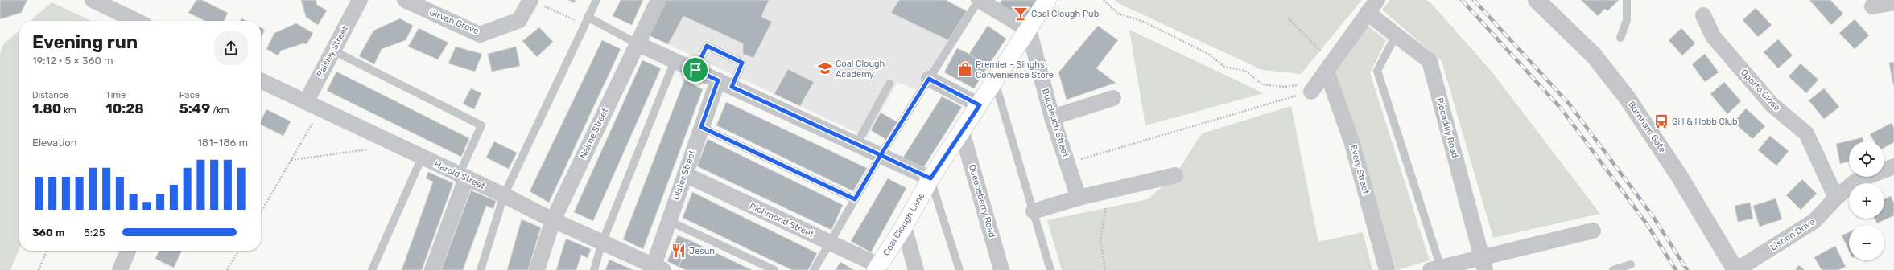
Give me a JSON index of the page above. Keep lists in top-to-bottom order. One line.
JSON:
{"streets":{"main road":["Coal Clough Lane"],"street":["Girvan Grove","Paisley Street","Oporto Close","Buccleuch Street","Burnham Gate","Piccadilly Road","Nairne Street","Every Street","Harold Street","Ulster Street","Queensberry Road","Richmond Street","Lisbon Drive"]},"crossings":[["Paisley Street","Harold Street"],["Oporto Close","Lisbon Drive"],["Buccleuch Street","Coal Clough Lane"],["Burnham Gate","Lisbon Drive"],["Nairne Street","Harold Street"],["Harold Street","Ulster Street"],["Ulster Street","Richmond Street"],["Queensberry Road","Coal Clough Lane"],["Richmond Street","Coal Clough Lane"]],"places":{"bar":["Coal Clough Pub"],"school or university":["Coal Clough Academy"],"shop":["Premier - Singhs Convenience Store"],"bus stop":["Gill & Hobb Club"],"restaurant":["Jesun"]},"page":{"heading":["Evening run","19:12 · 5 × 360 m"],"stats":[["Distance","1.80 km"],["Time","10:28"],["Pace","5:49 /km"]],"chart":["Elevation","181–186 m"],"map_buttons":["+","−"],"list":[{"name":"360 m","note":"5:25"}]}}
